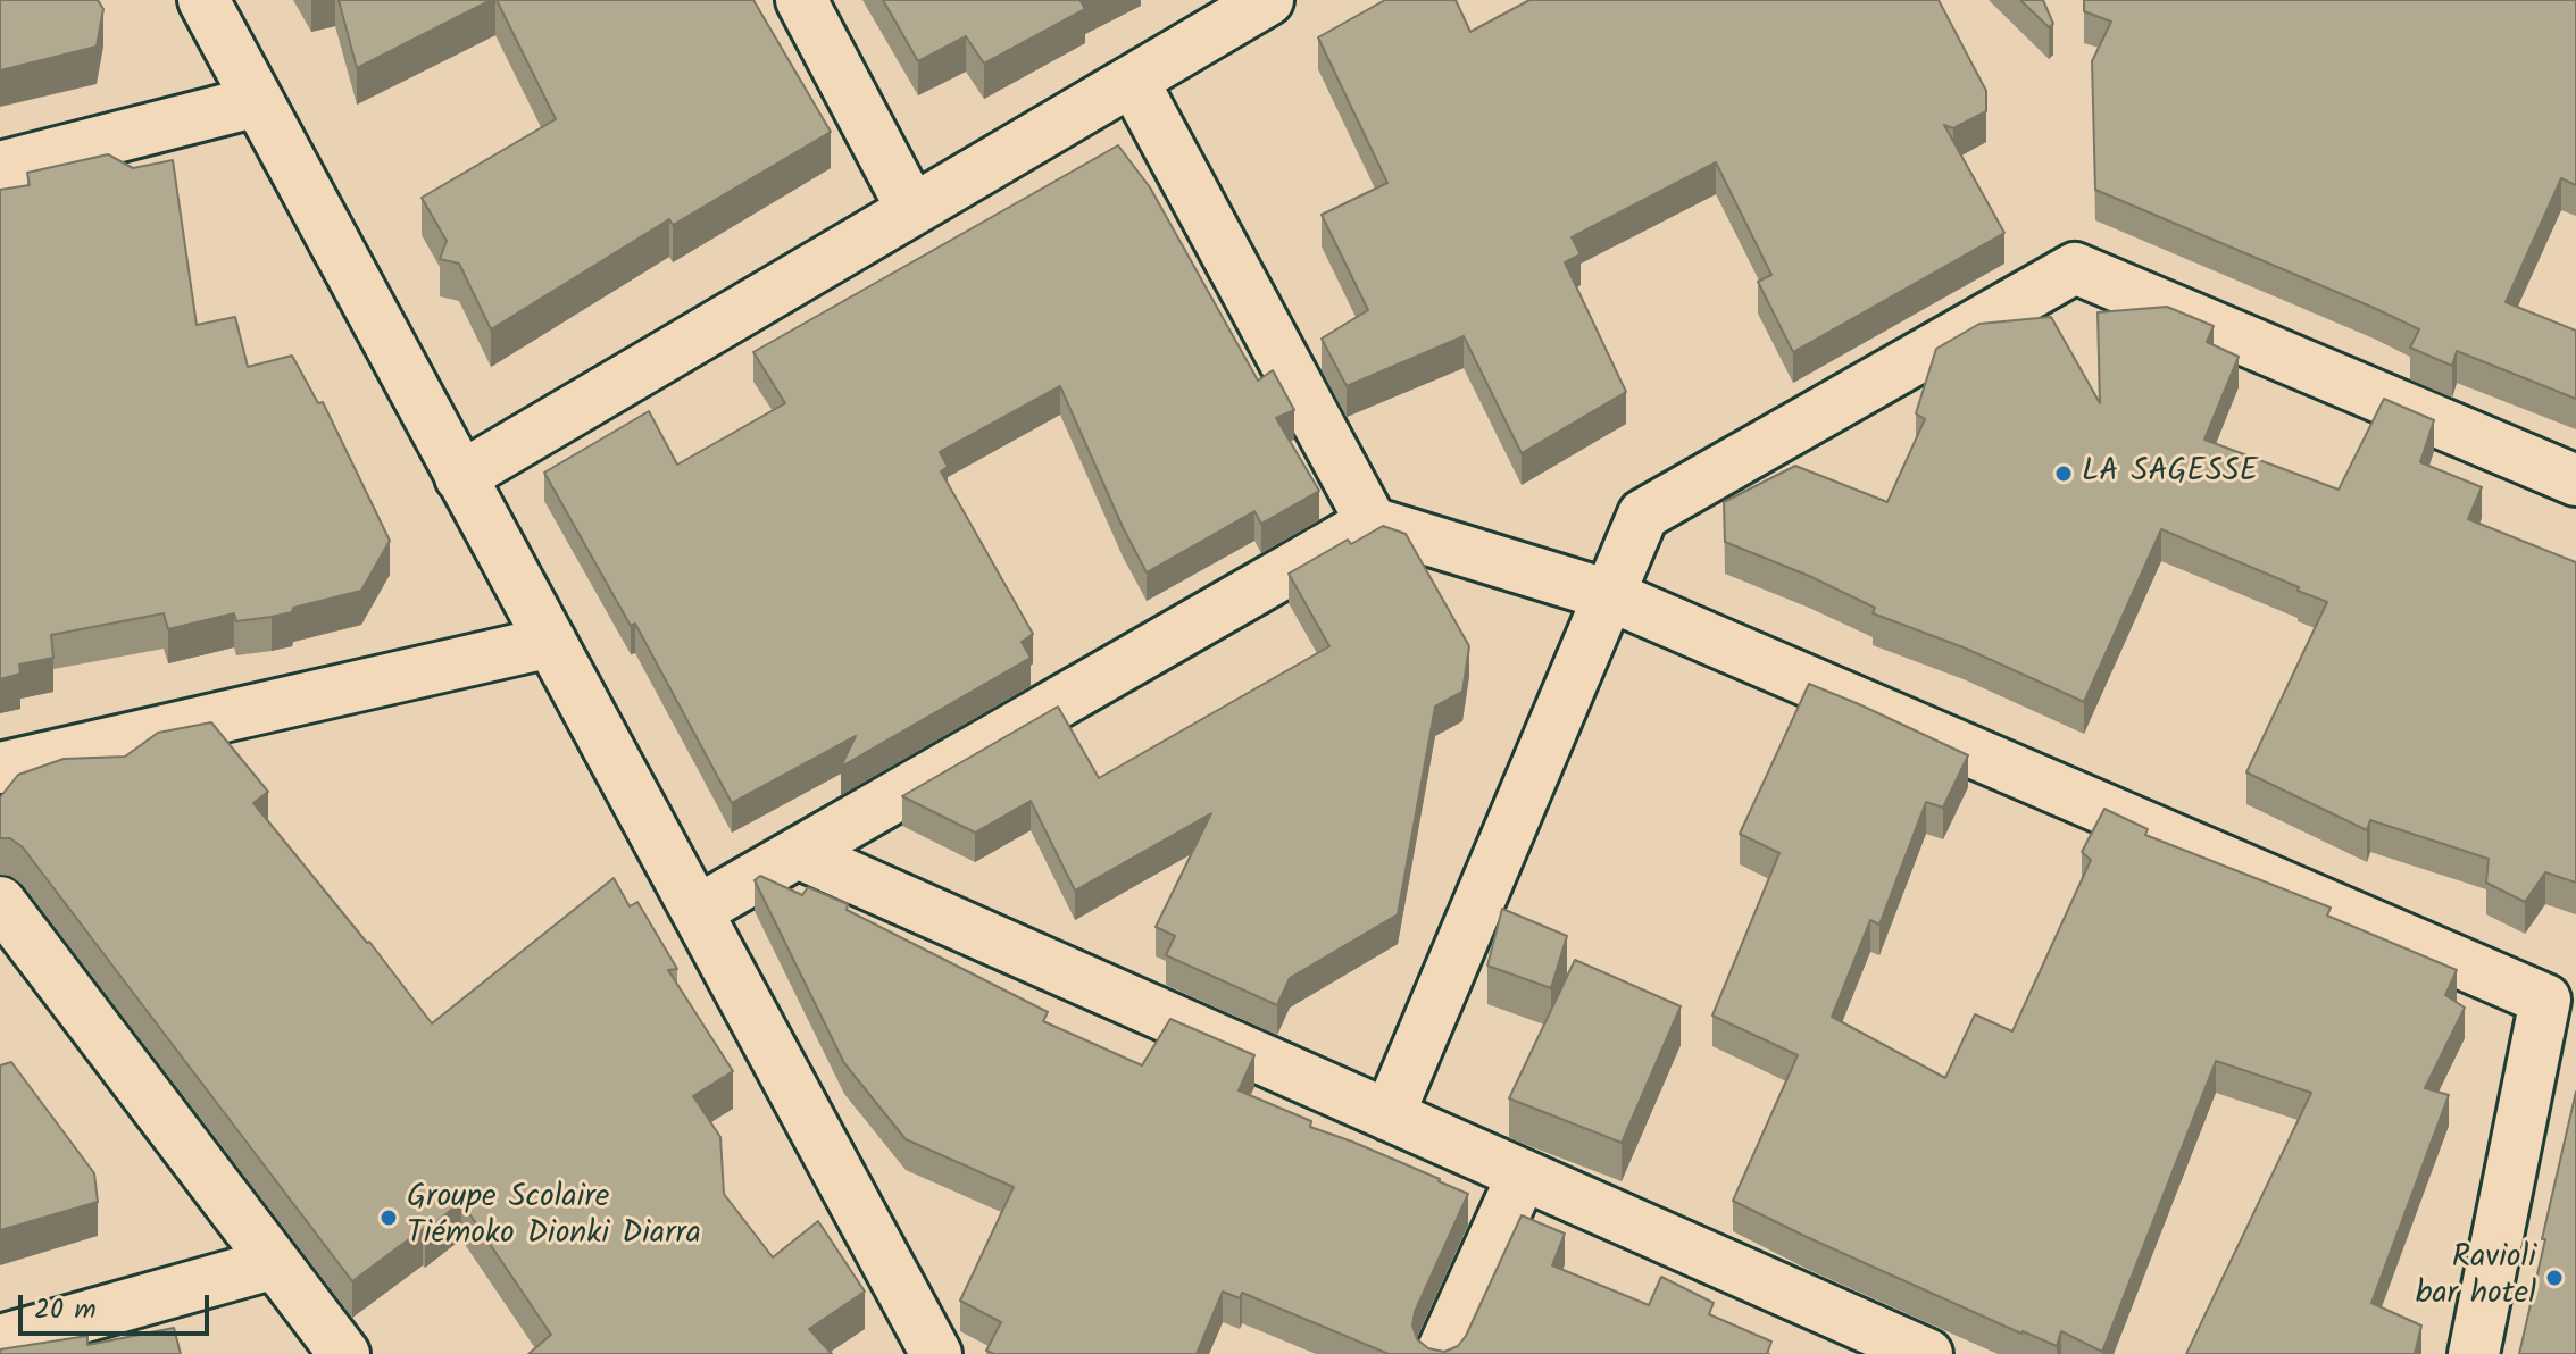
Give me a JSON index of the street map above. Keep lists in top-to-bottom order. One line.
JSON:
{"places":["LA SAGESSE","Groupe Scolaire Tiémoko Dionki Diarra","Ravioli bar hotel"],"scale_bar":"20 m"}
